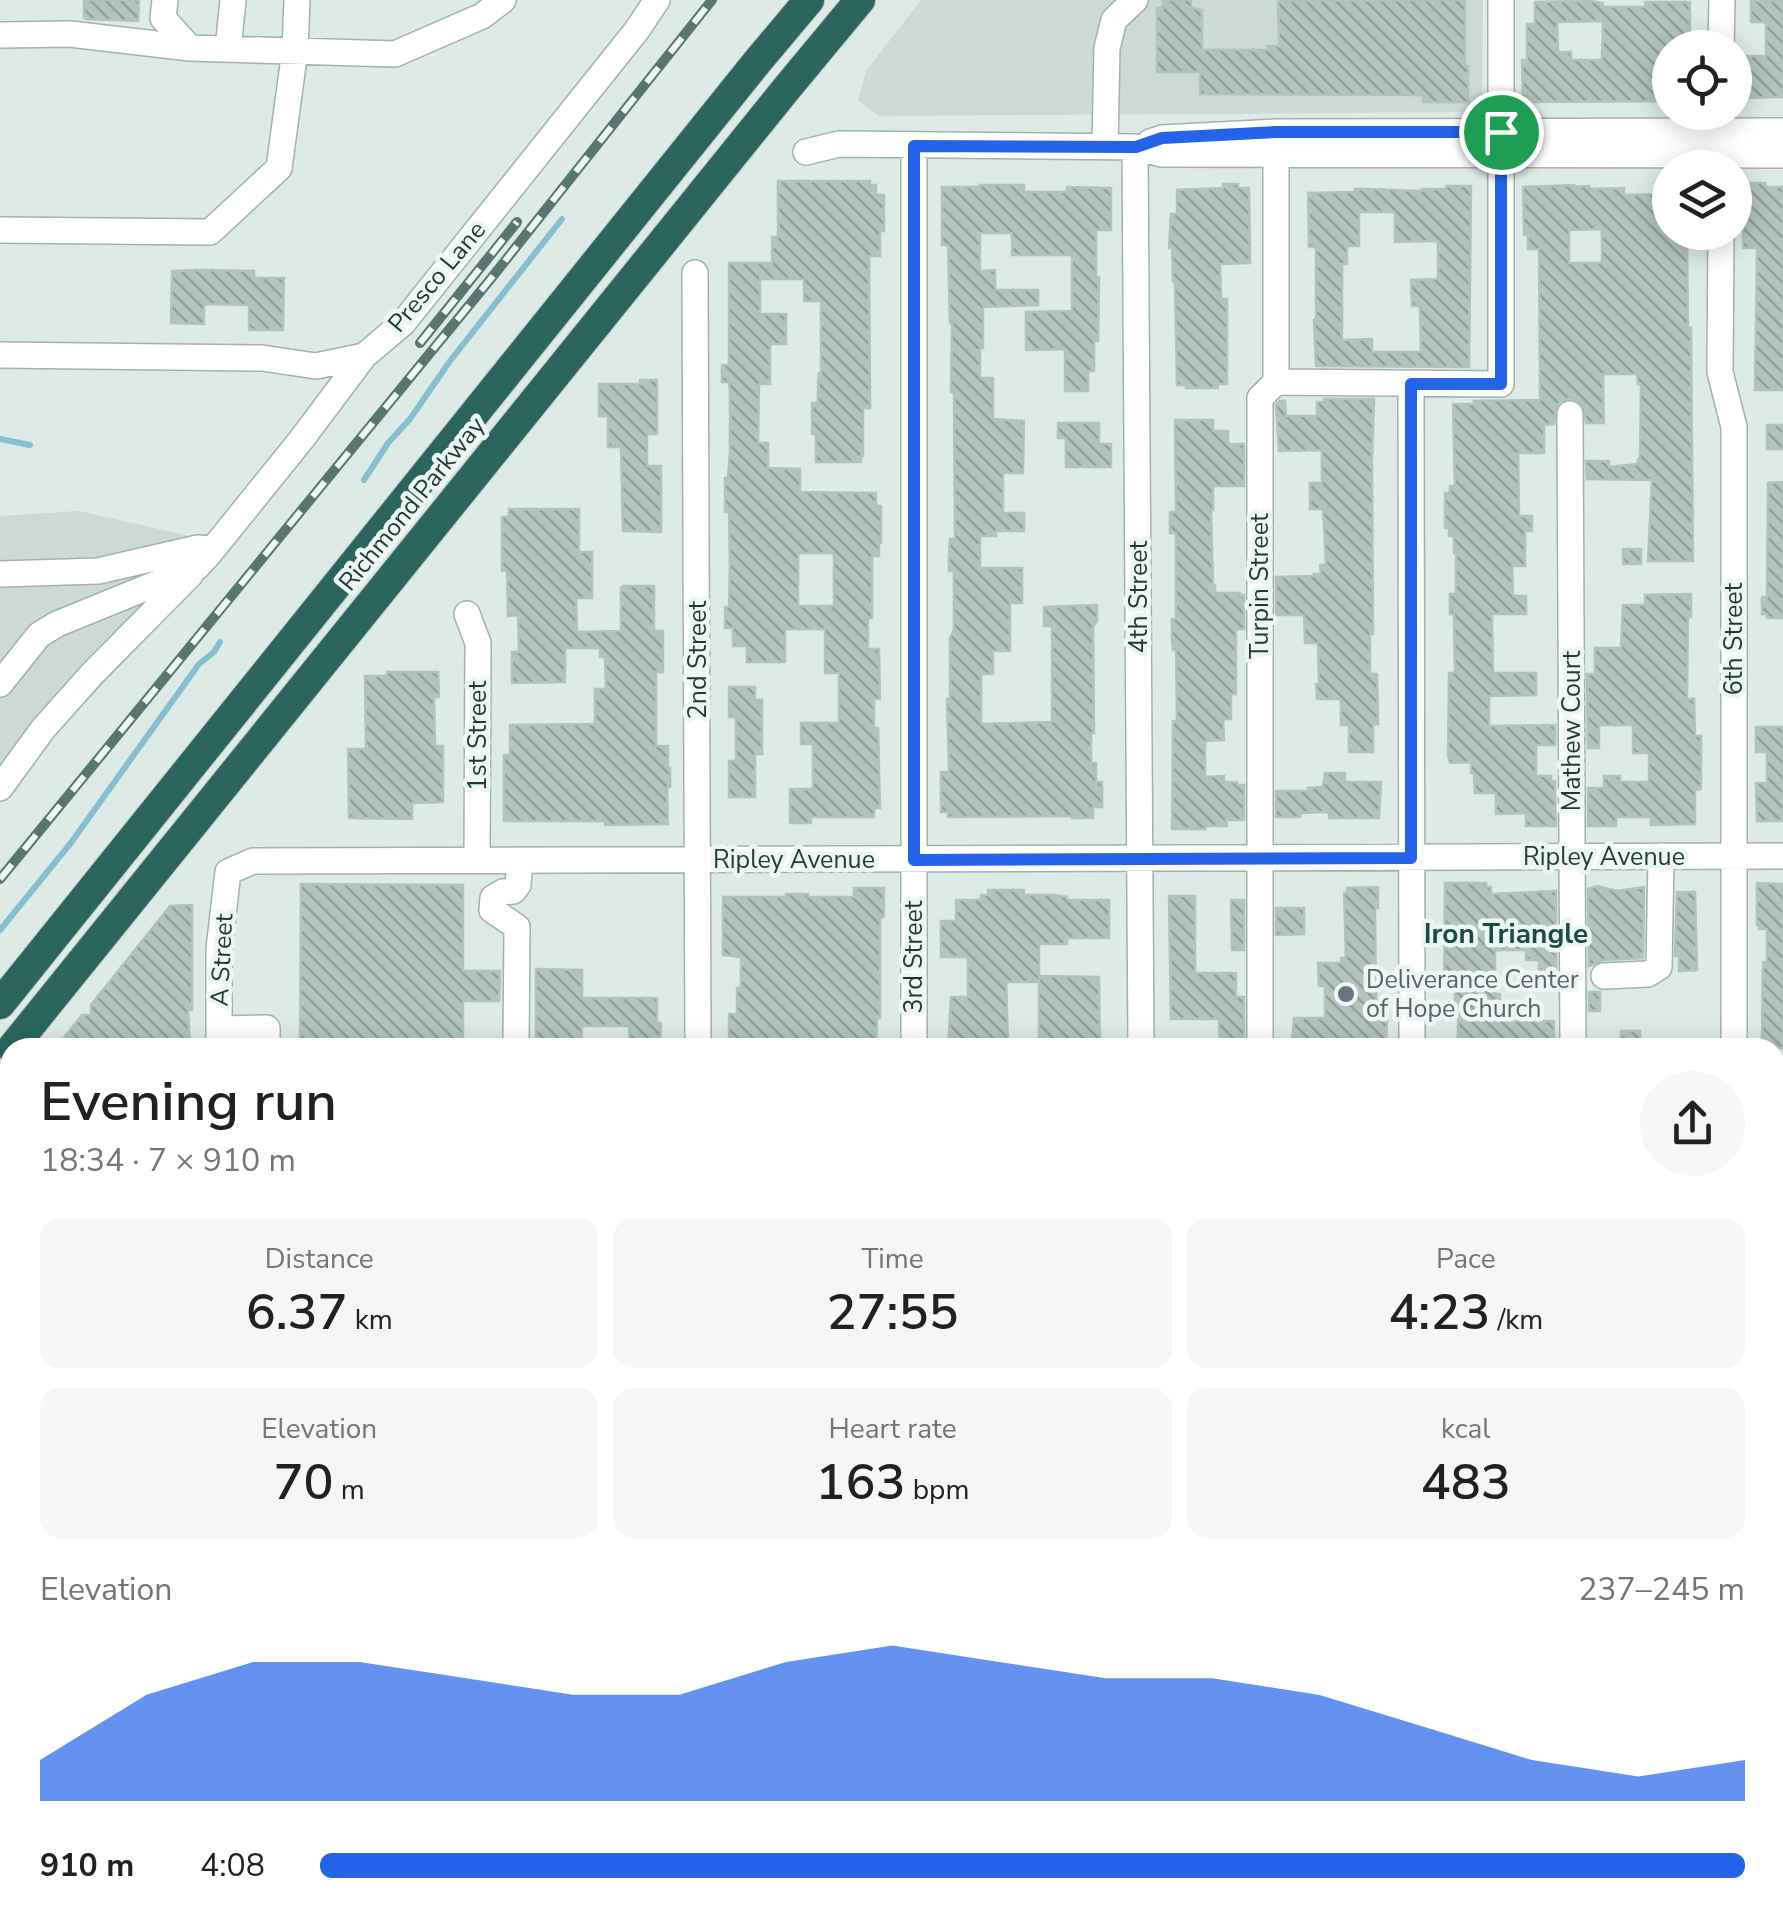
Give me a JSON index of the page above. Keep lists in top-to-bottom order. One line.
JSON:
{"streets":{"highway":["Richmond Parkway"],"street":["Presco Lane","Turpin Street","4th Street","6th Street","2nd Street","Mathew Court","1st Street","Ripley Avenue","3rd Street","A Street"]},"crossings":[["Turpin Street","Ripley Avenue"],["4th Street","Ripley Avenue"],["6th Street","Ripley Avenue"],["2nd Street","Ripley Avenue"],["Mathew Court","Ripley Avenue"],["1st Street","Ripley Avenue"],["Ripley Avenue","3rd Street"],["Ripley Avenue","A Street"]],"districts":["Iron Triangle"],"places":["Deliverance Center of Hope Church"],"page":{"heading":["Evening run","18:34 · 7 × 910 m"],"stats":[["Distance","6.37 km"],["Time","27:55"],["Pace","4:23 /km"],["Elevation","70 m"],["Heart rate","163 bpm"],["kcal","483"]],"chart":["Elevation","237–245 m"],"list":[{"name":"910 m","note":"4:08"}]}}
